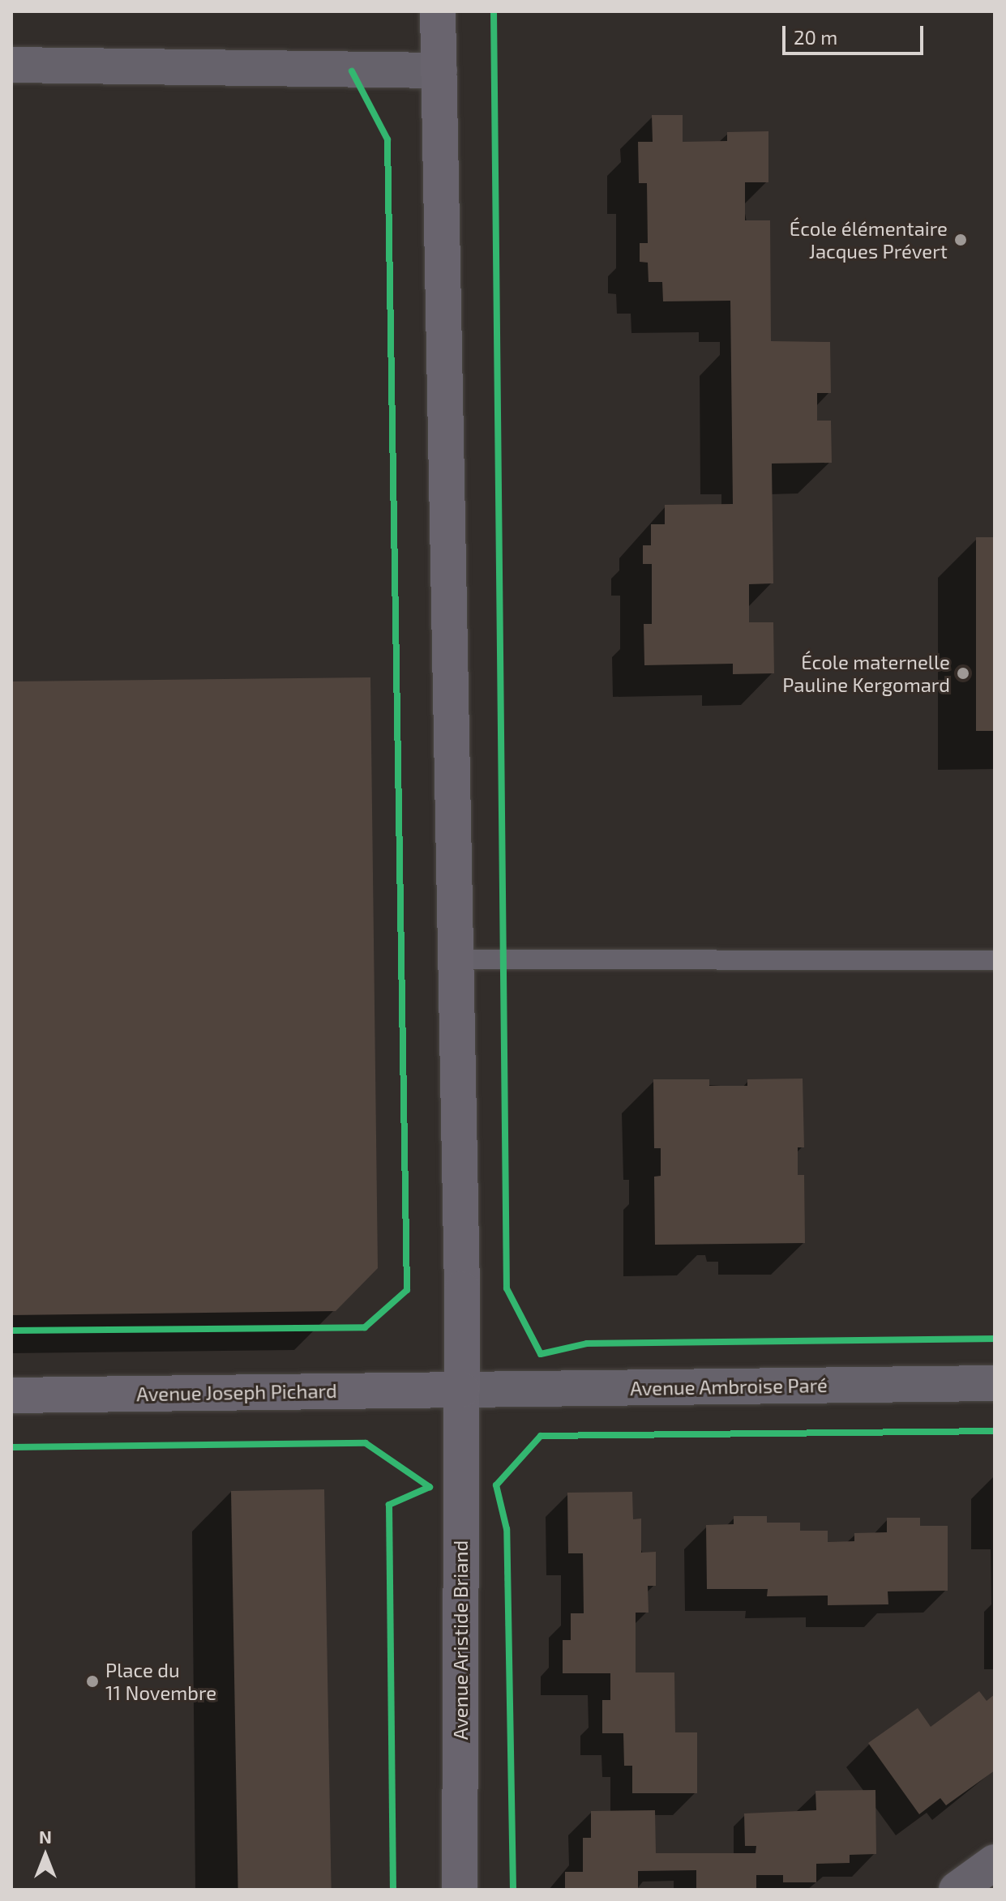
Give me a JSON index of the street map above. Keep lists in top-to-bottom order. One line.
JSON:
{"streets":{"street":["Avenue Ambroise Paré","Avenue Joseph Pichard","Avenue Aristide Briand"]},"crossings":[["Avenue Ambroise Paré","Avenue Joseph Pichard"],["Avenue Ambroise Paré","Avenue Aristide Briand"],["Avenue Joseph Pichard","Avenue Aristide Briand"]],"places":["École élémentaire Jacques Prévert","École maternelle Pauline Kergomard","Place du 11 Novembre"],"scale_bar":"20 m","north":"top"}
